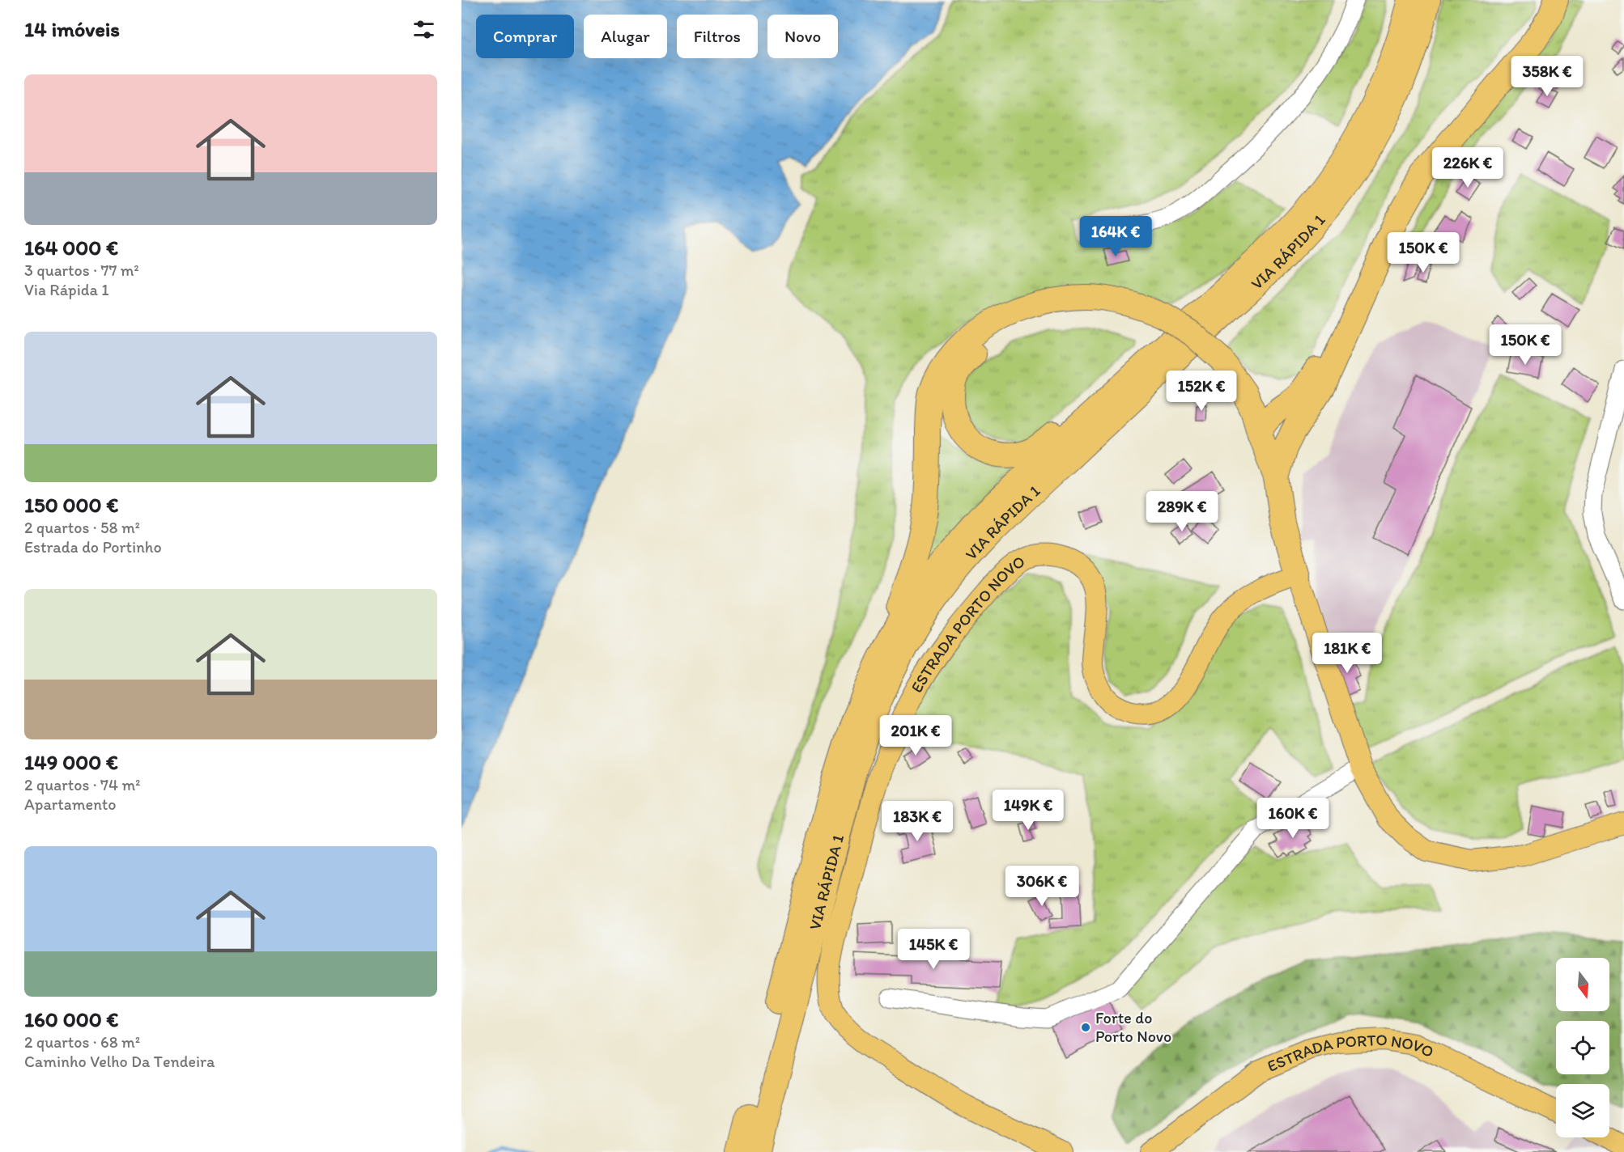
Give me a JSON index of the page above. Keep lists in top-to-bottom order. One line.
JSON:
{"streets":{"highway":["VIA RÁPIDA 1"],"main road":["ESTRADA PORTO NOVO"]},"places":["Forte do Porto Novo"],"north":"bottom","page":{"heading":"14 imóveis","chip":["Comprar","Alugar","Filtros","Novo"],"price":["358K €","226K €","164K €","150K €","150K €","152K €","289K €","181K €","201K €","149K €","160K €","183K €","306K €","145K €"],"list":[{"name":"164 000 €","note":"3 quartos · 77 m² · Via Rápida 1"},{"name":"150 000 €","note":"2 quartos · 58 m² · Estrada do Portinho"},{"name":"149 000 €","note":"2 quartos · 74 m² · Apartamento"},{"name":"160 000 €","note":"2 quartos · 68 m² · Caminho Velho Da Tendeira"}]}}
